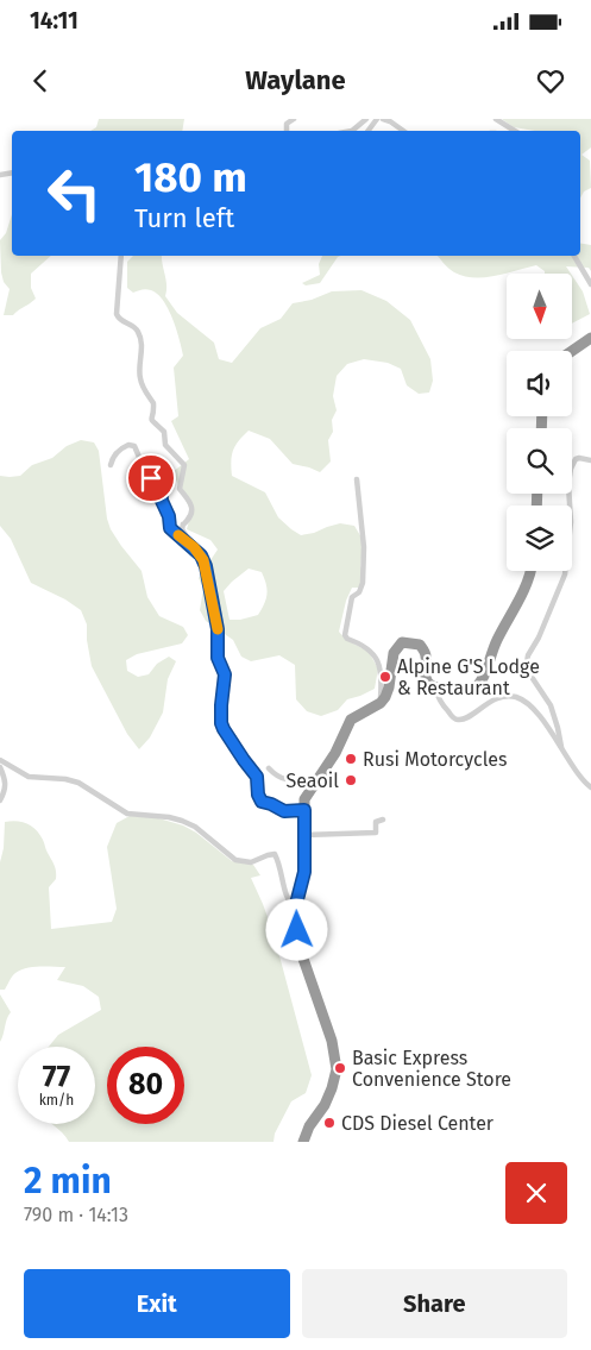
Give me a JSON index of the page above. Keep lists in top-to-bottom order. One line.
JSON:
{"places":["Alpine G'S Lodge & Restaurant","Rusi Motorcycles","Seaoil","Basic Express Convenience Store","CDS Diesel Center"],"north":"bottom","page":{"status":"14:11","header":"Waylane","turn":["180 m","Turn left"],"speed":"77 km/h","limit":"80","heading":["2 min","790 m · 14:13"],"buttons":["Exit","Share"]}}
